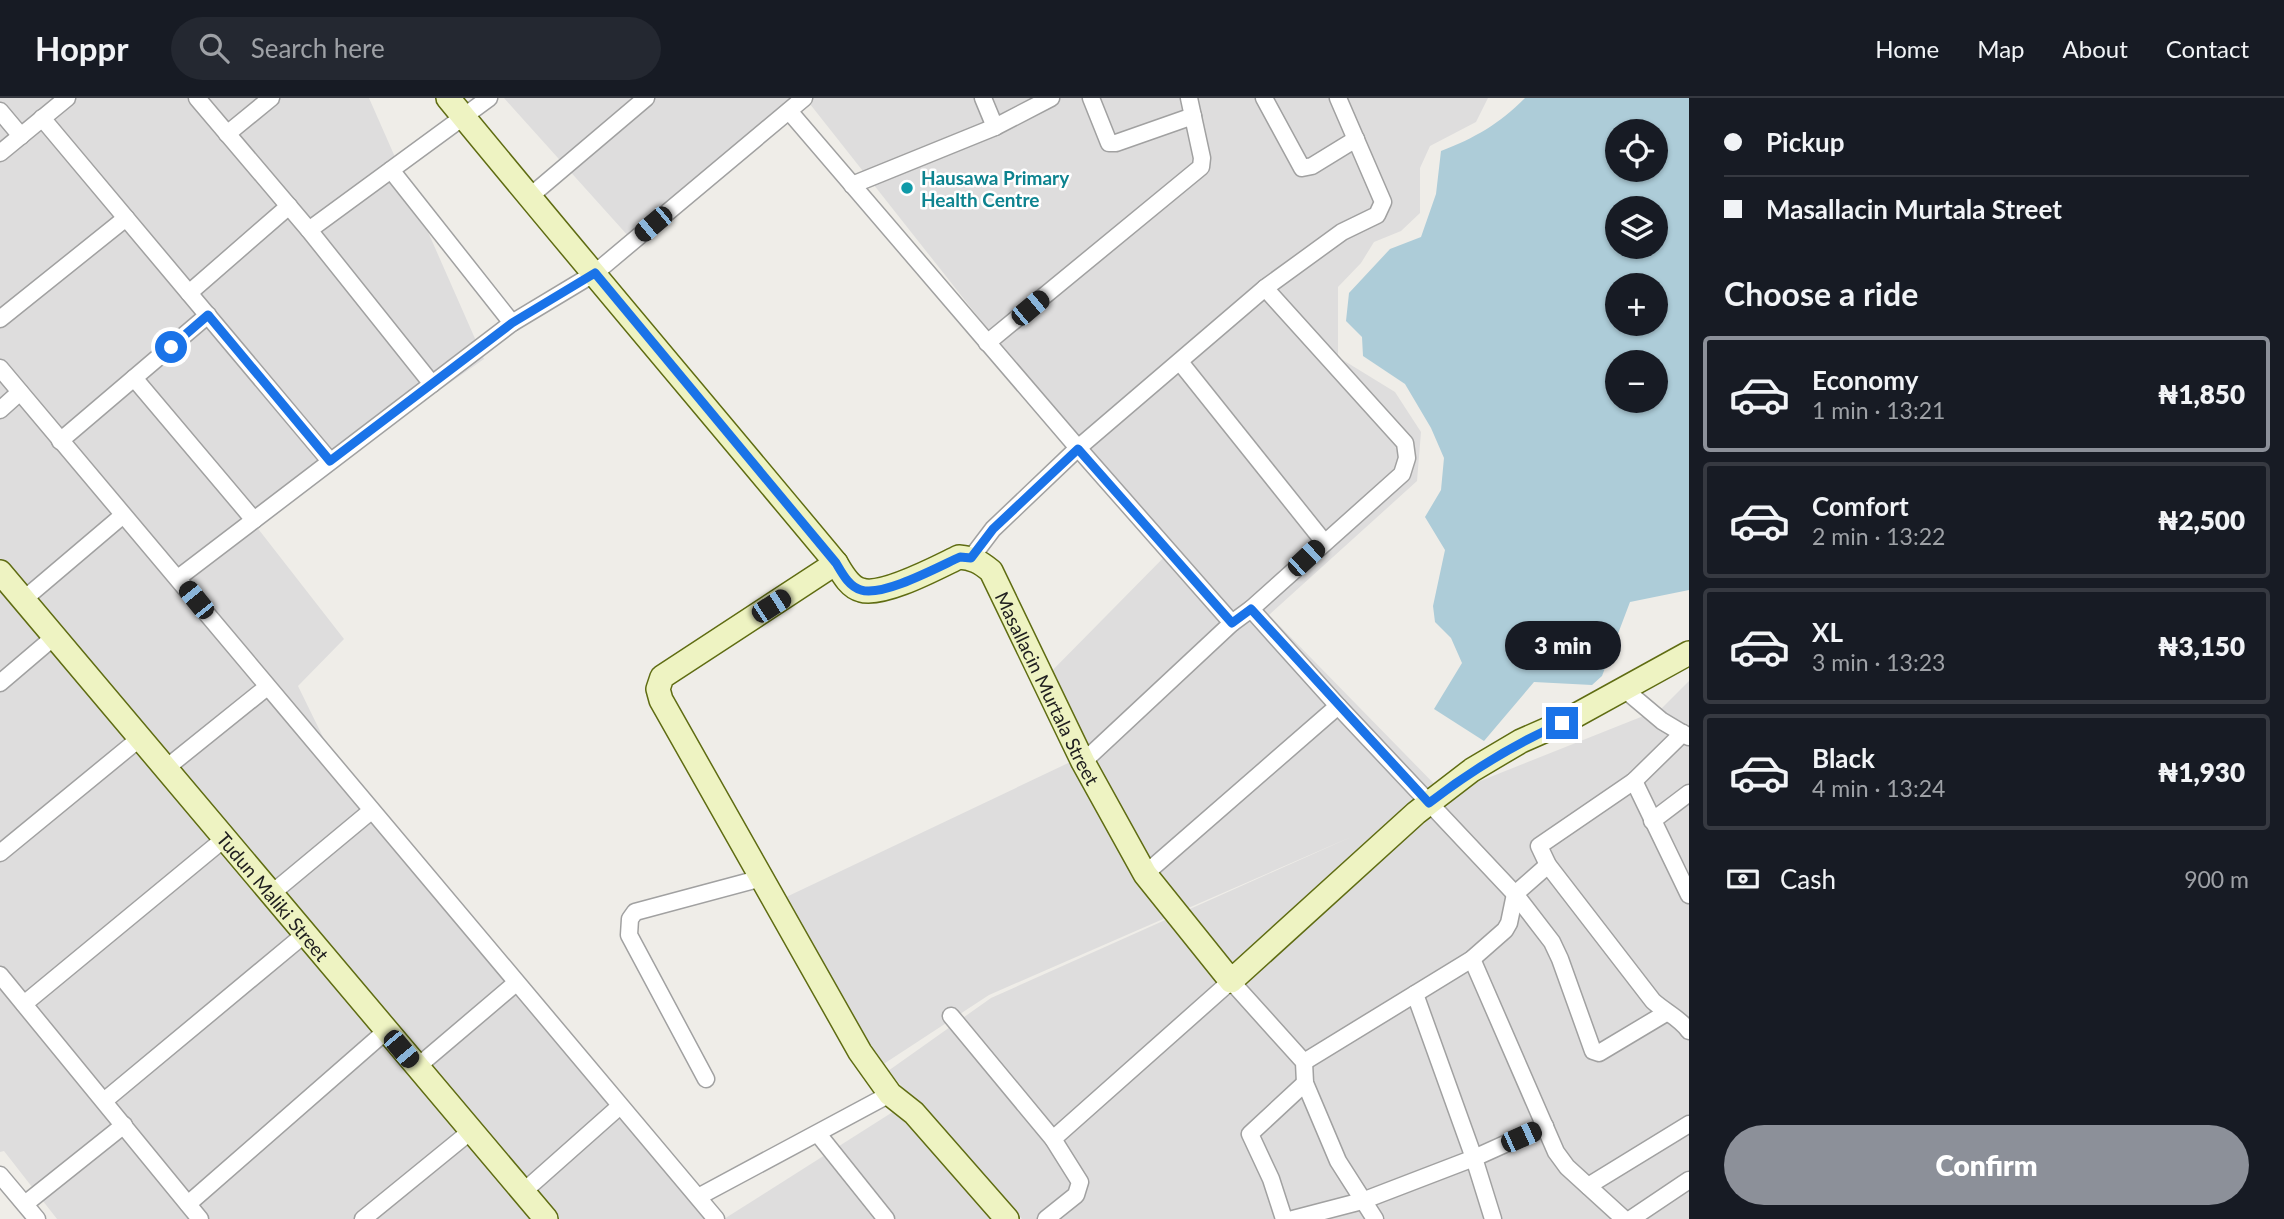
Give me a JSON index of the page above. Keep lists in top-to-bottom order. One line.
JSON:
{"streets":{"street":["Masallacin Murtala Street","Tudun Maliki Street"]},"places":["Hausawa Primary Health Centre"],"page":{"header":"Hoppr","search":"Search here","nav":["Home","Map","About","Contact"],"banner":["Pickup","Masallacin Murtala Street"],"map_buttons":["+","−"],"heading":"Choose a ride","list":[{"name":"Economy","note":"1 min · 13:21","value":"₦1,850"},{"name":"Comfort","note":"2 min · 13:22","value":"₦2,500"},{"name":"XL","note":"3 min · 13:23","value":"₦3,150"},{"name":"Black","note":"4 min · 13:24","value":"₦1,930"}],"bubble":"3 min","pay":["Cash","900 m"],"buttons":"Confirm"}}
